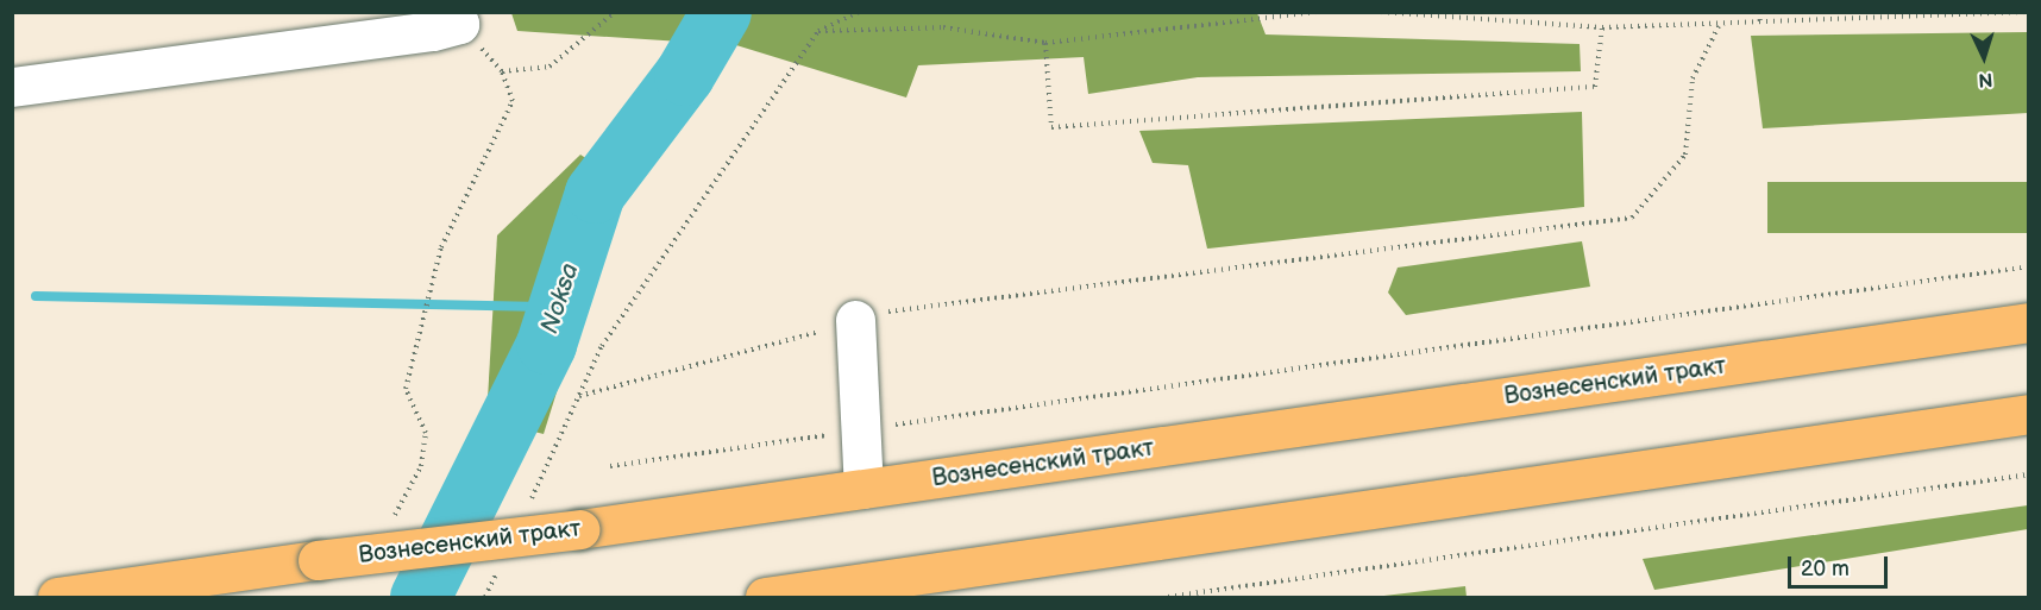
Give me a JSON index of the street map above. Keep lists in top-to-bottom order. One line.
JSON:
{"streets":{"main road":["Вознесенский тракт"]},"water":["Noksa"],"scale_bar":"20 m","north":"bottom"}
